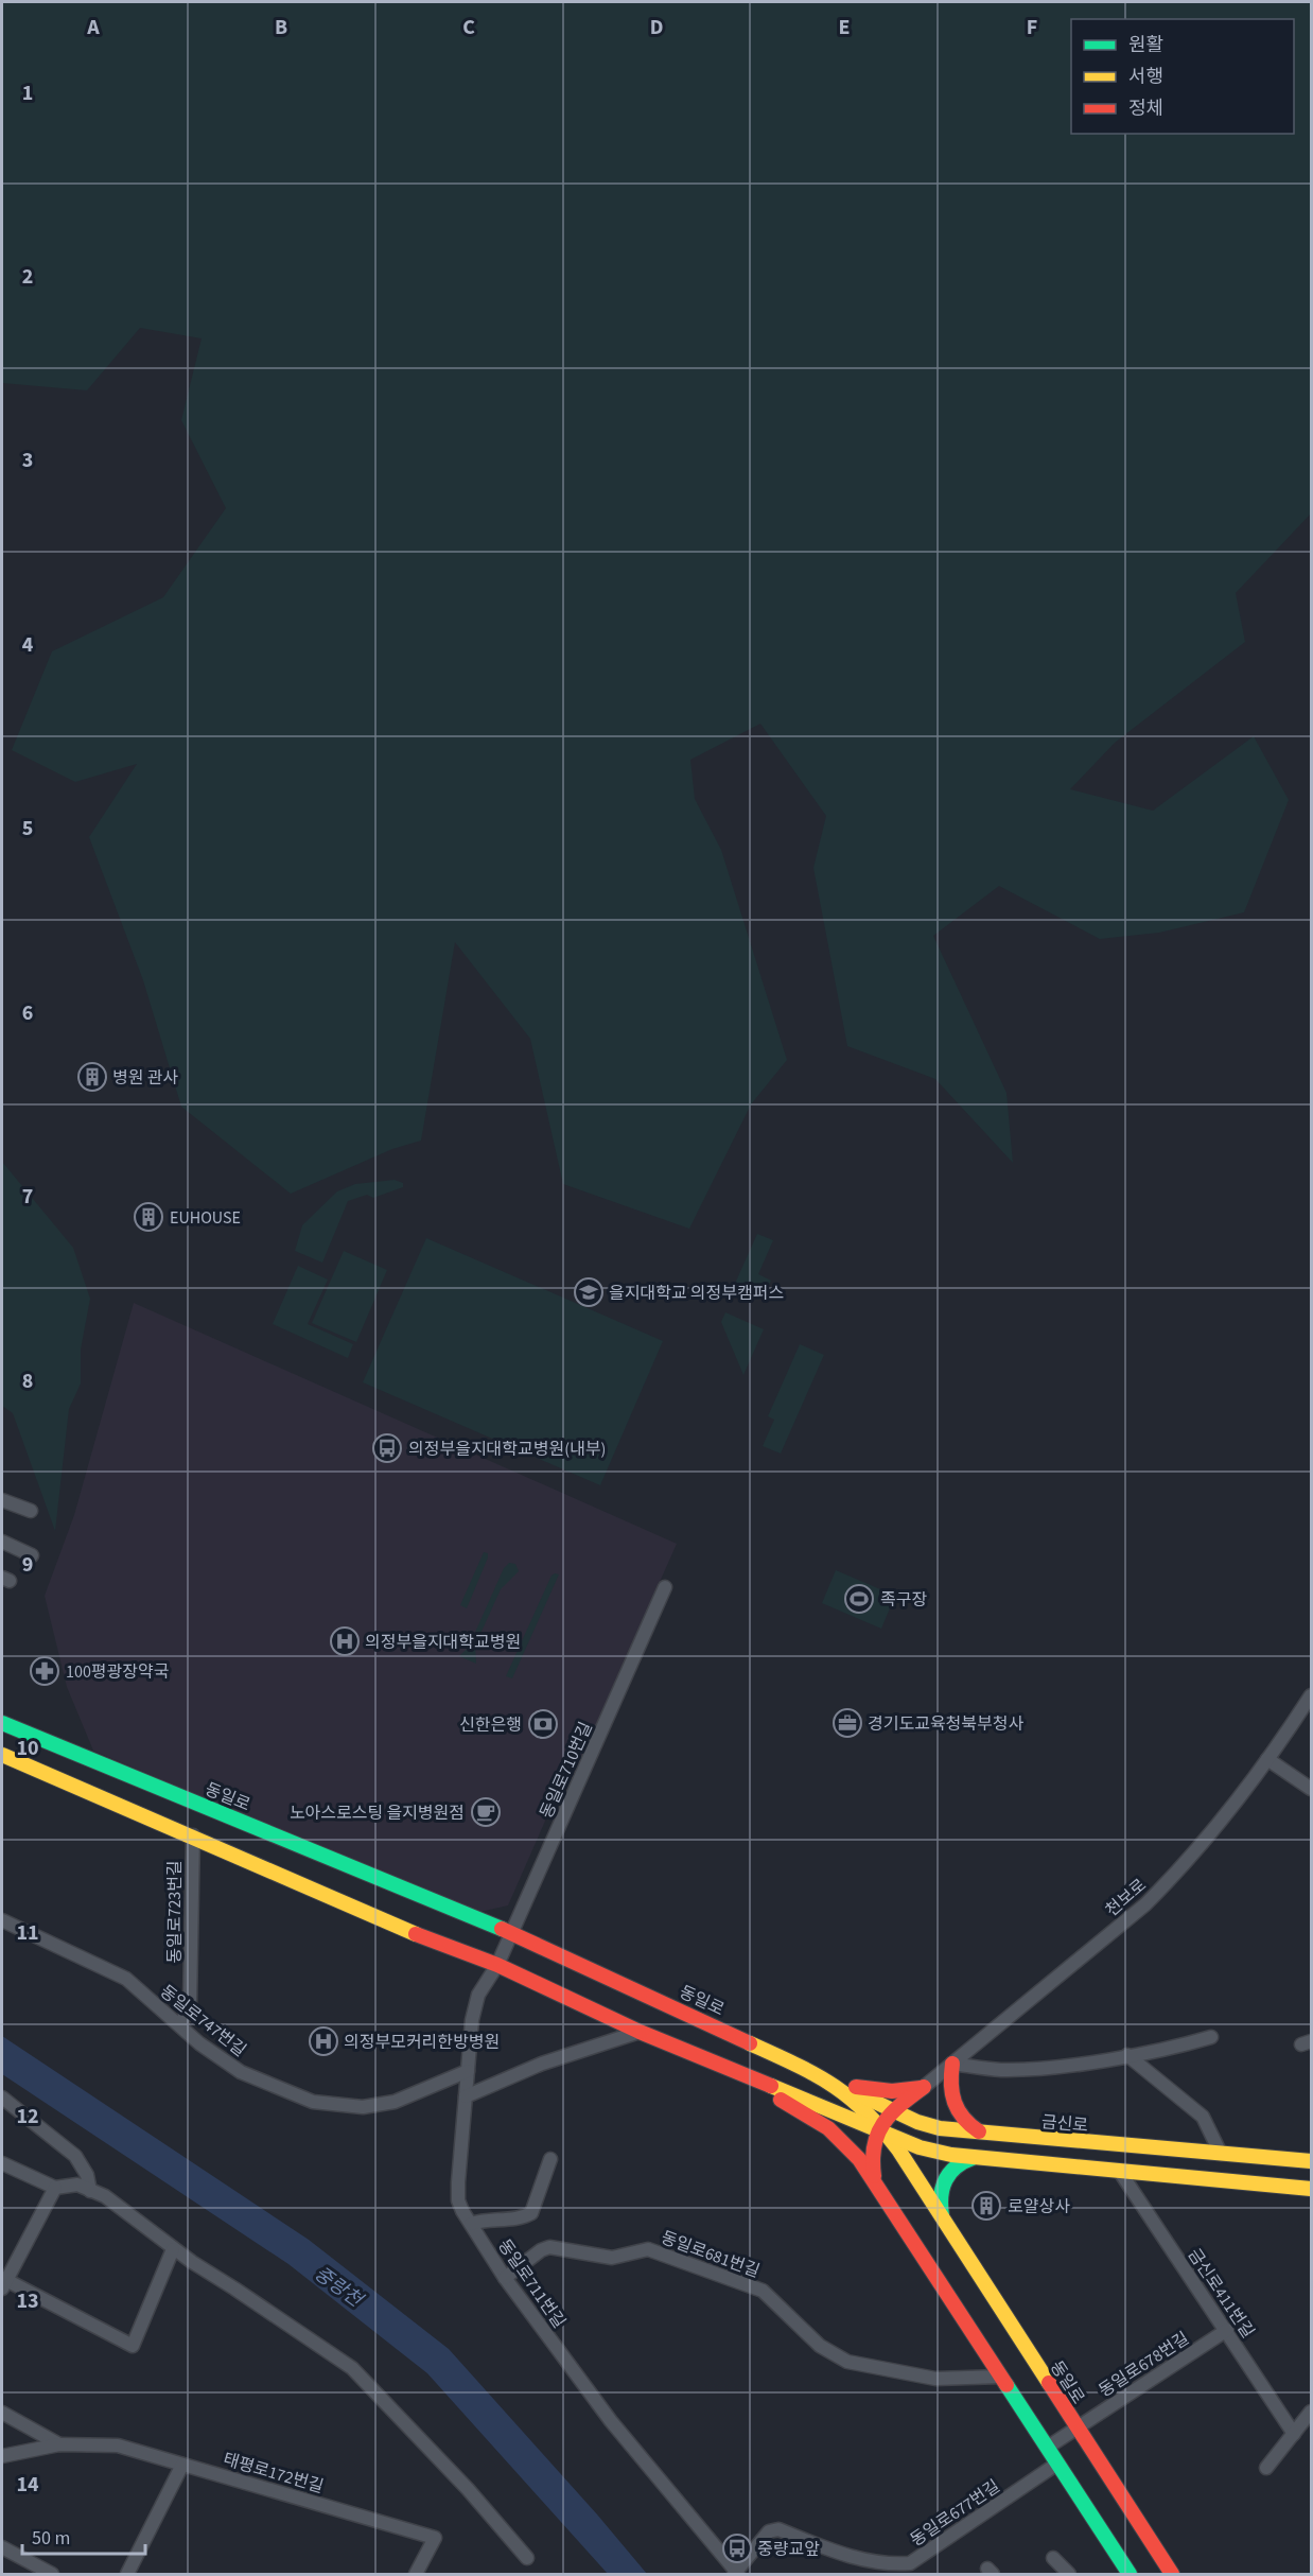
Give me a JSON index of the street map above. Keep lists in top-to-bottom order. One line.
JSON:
{"streets":{"street":["동일로710번길","동일로","천보로","동일로723번길","동일로747번길","금신로","동일로681번길","동일로711번길","금신로411번길","동일로678번길","태평로172번길","동일로677번길"]},"crossings":[["동일로710번길","동일로"],["동일로710번길","동일로711번길"],["동일로","금신로"],["동일로","동일로678번길"],["동일로723번길","동일로747번길"],["동일로747번길","동일로711번길"],["동일로681번길","동일로711번길"],["동일로711번길","동일로677번길"],["금신로411번길","동일로678번길"]],"water":["중랑천"],"places":{"building":["병원 관사","EUHOUSE","로얄상사"],"school or university":["을지대학교 의정부캠퍼스"],"bus stop":["의정부을지대학교병원(내부)","중량교앞"],"sports":["족구장"],"hospital":["의정부을지대학교병원","의정부모커리한방병원"],"pharmacy":["100평광장약국"],"office":["경기도교육청북부청사"],"bank":["신한은행"],"cafe":["노아스로스팅 을지병원점"]},"legend":["원활","서행","정체"],"scale_bar":"50 m","grid":{"columns":["A","B","C","D","E","F"],"rows":["1","2","3","4","5","6","7","8","9","10","11","12","13","14"]}}
